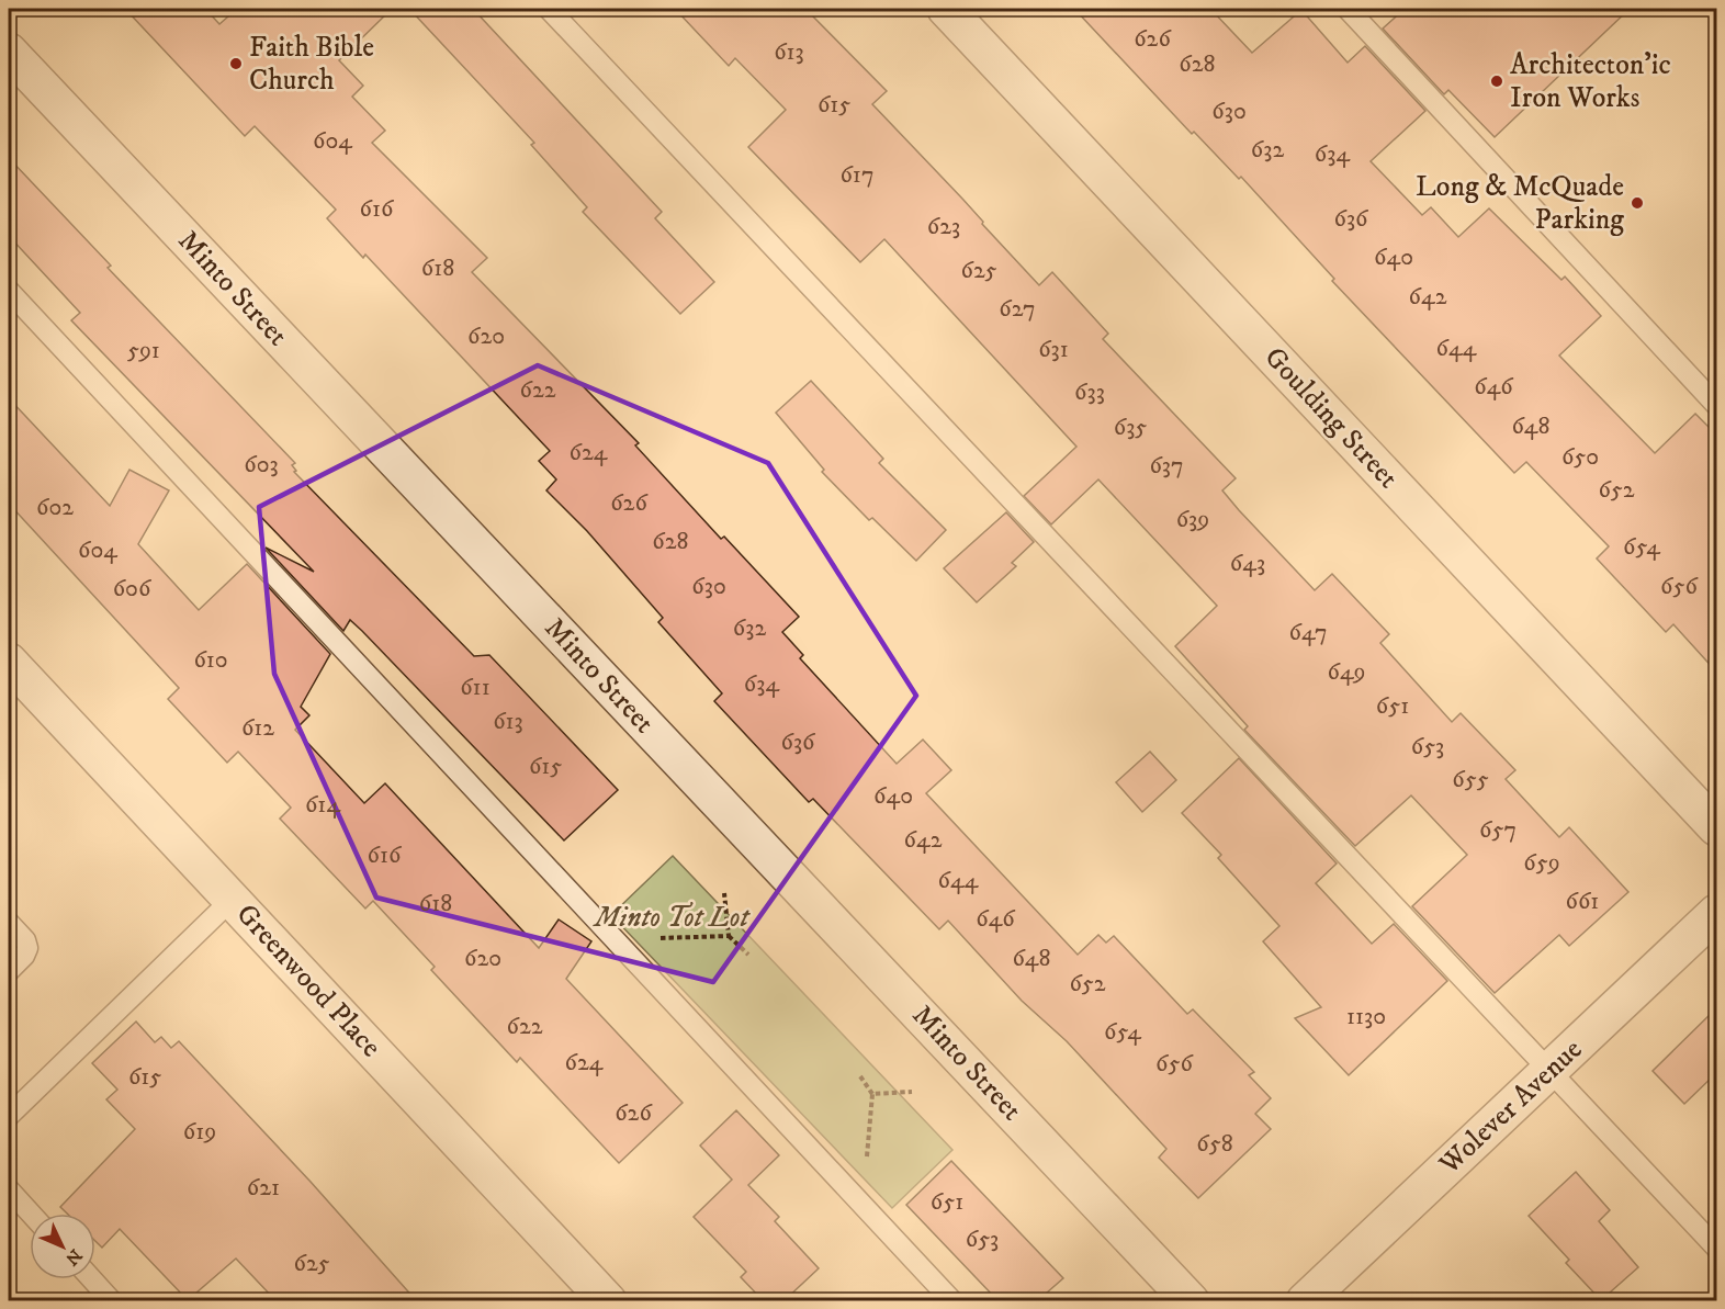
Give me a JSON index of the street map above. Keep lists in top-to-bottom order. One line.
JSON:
{"streets":{"street":["Minto Street","Goulding Street","Greenwood Place","Wolever Avenue"]},"parks":["Minto Tot Lot"],"places":["Faith Bible Church","Architecton'ic Iron Works","Long & McQuade Parking"],"house_numbers":["626","613","628","615","630","604","632","634","617","616","636","623","640","618","625","642","627","620","644","631","591","646","622","633","648","635","624","650","603","637","652","626","602","639","628","654","604","643","630","656","606","632","647","610","649","634","611","651","613","612","636","653","615","655","640","614","657","642","616","659","644","661","618","646","620","648","652","1130","622","654","624","656","615","626","619","658","621","651","653","625"],"north":"bottom right"}
